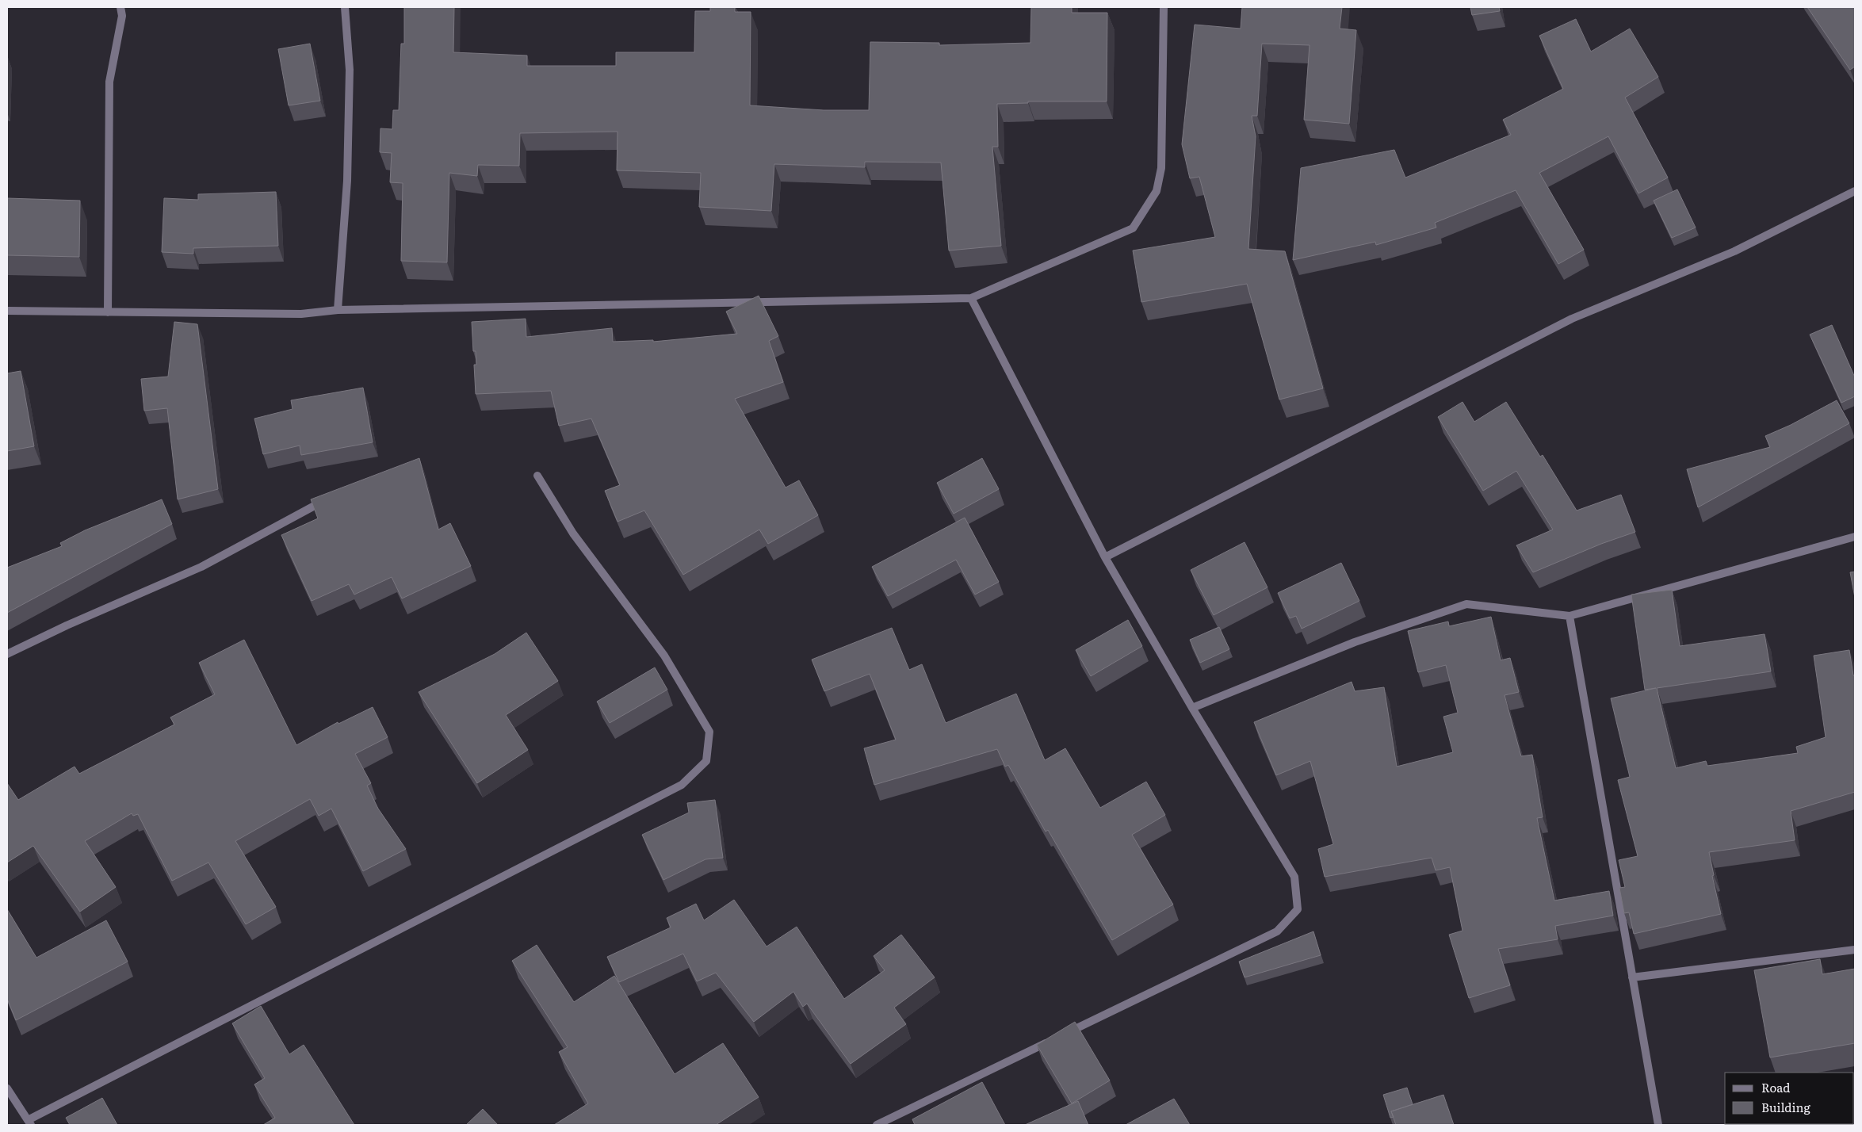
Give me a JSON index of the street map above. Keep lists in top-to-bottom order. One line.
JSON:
{"legend":["Road","Building"]}
